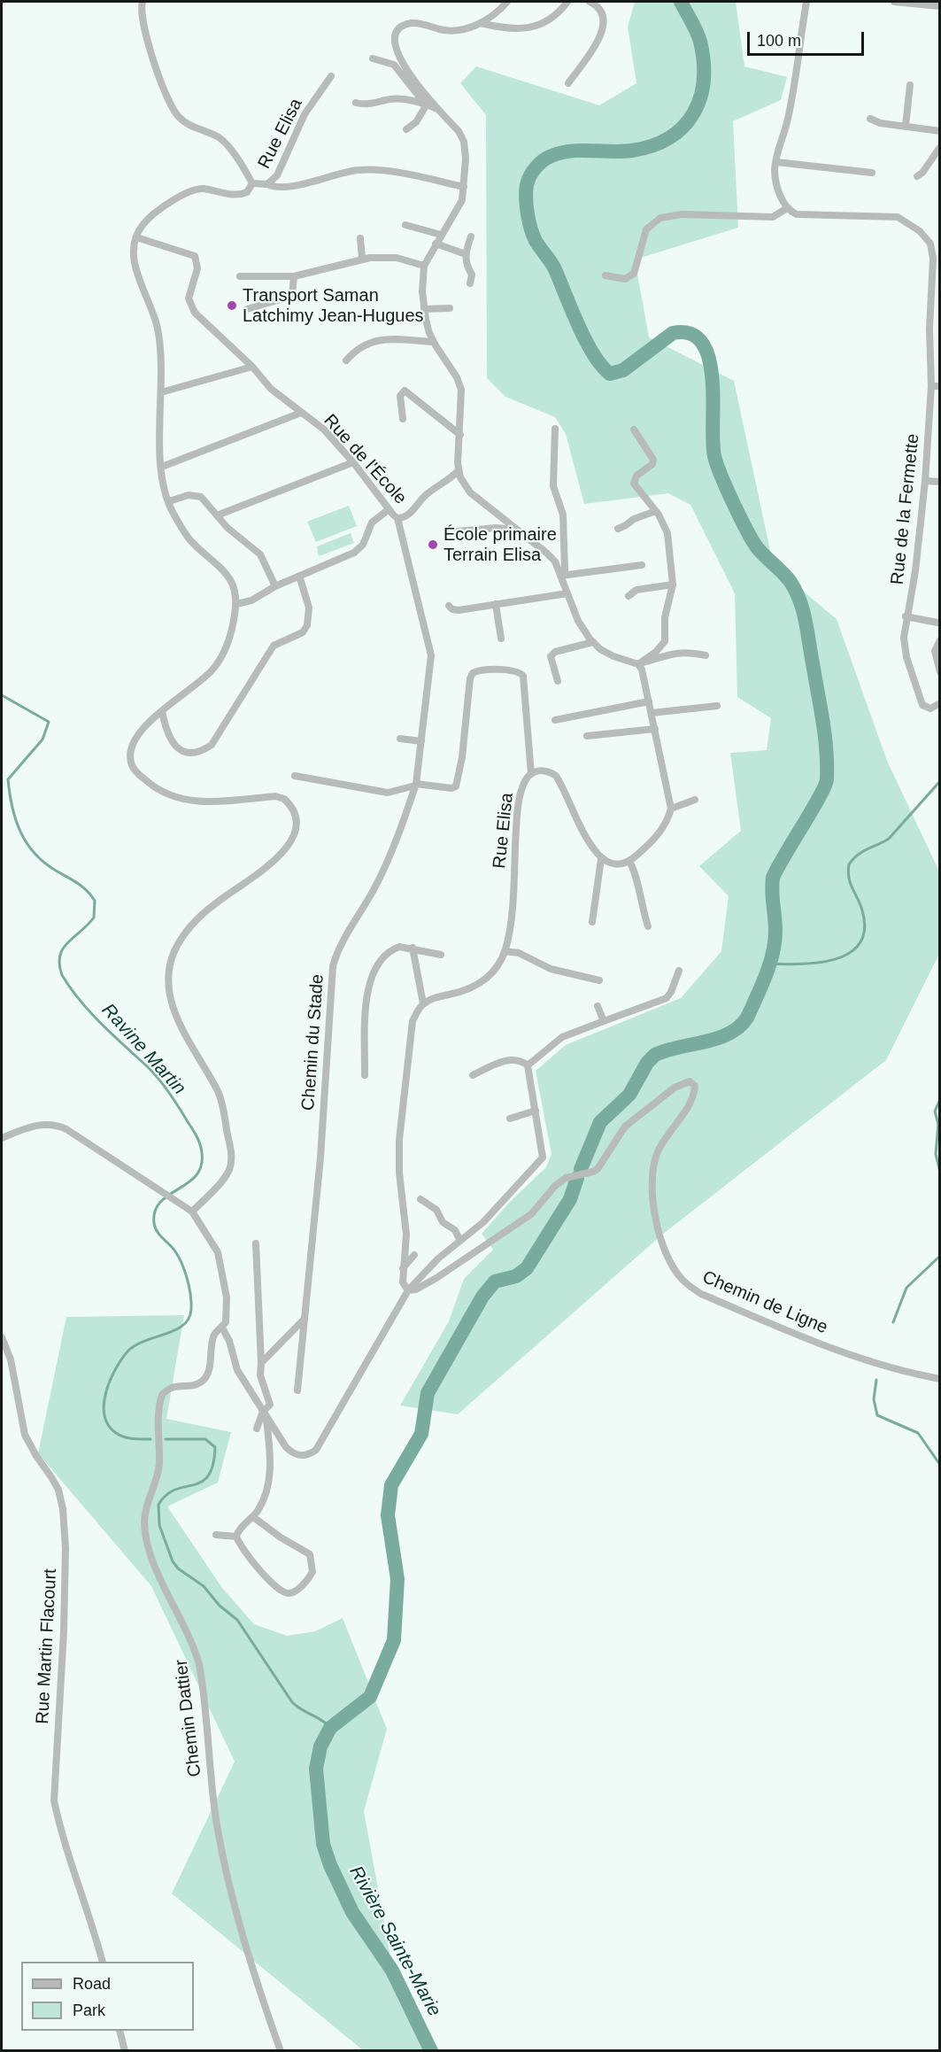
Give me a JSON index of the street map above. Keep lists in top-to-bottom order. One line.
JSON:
{"streets":{"street":["Rue Elisa","Rue de l'École","Rue de la Fermette","Chemin du Stade","Chemin de Ligne","Rue Martin Flacourt","Chemin Dattier"]},"crossings":[["Rue de l'École","Chemin du Stade"]],"water":["Ravine Martin","Rivière Sainte-Marie"],"places":["Transport Saman Latchimy Jean-Hugues","École primaire Terrain Elisa"],"legend":["Road","Park"],"scale_bar":"100 m"}
